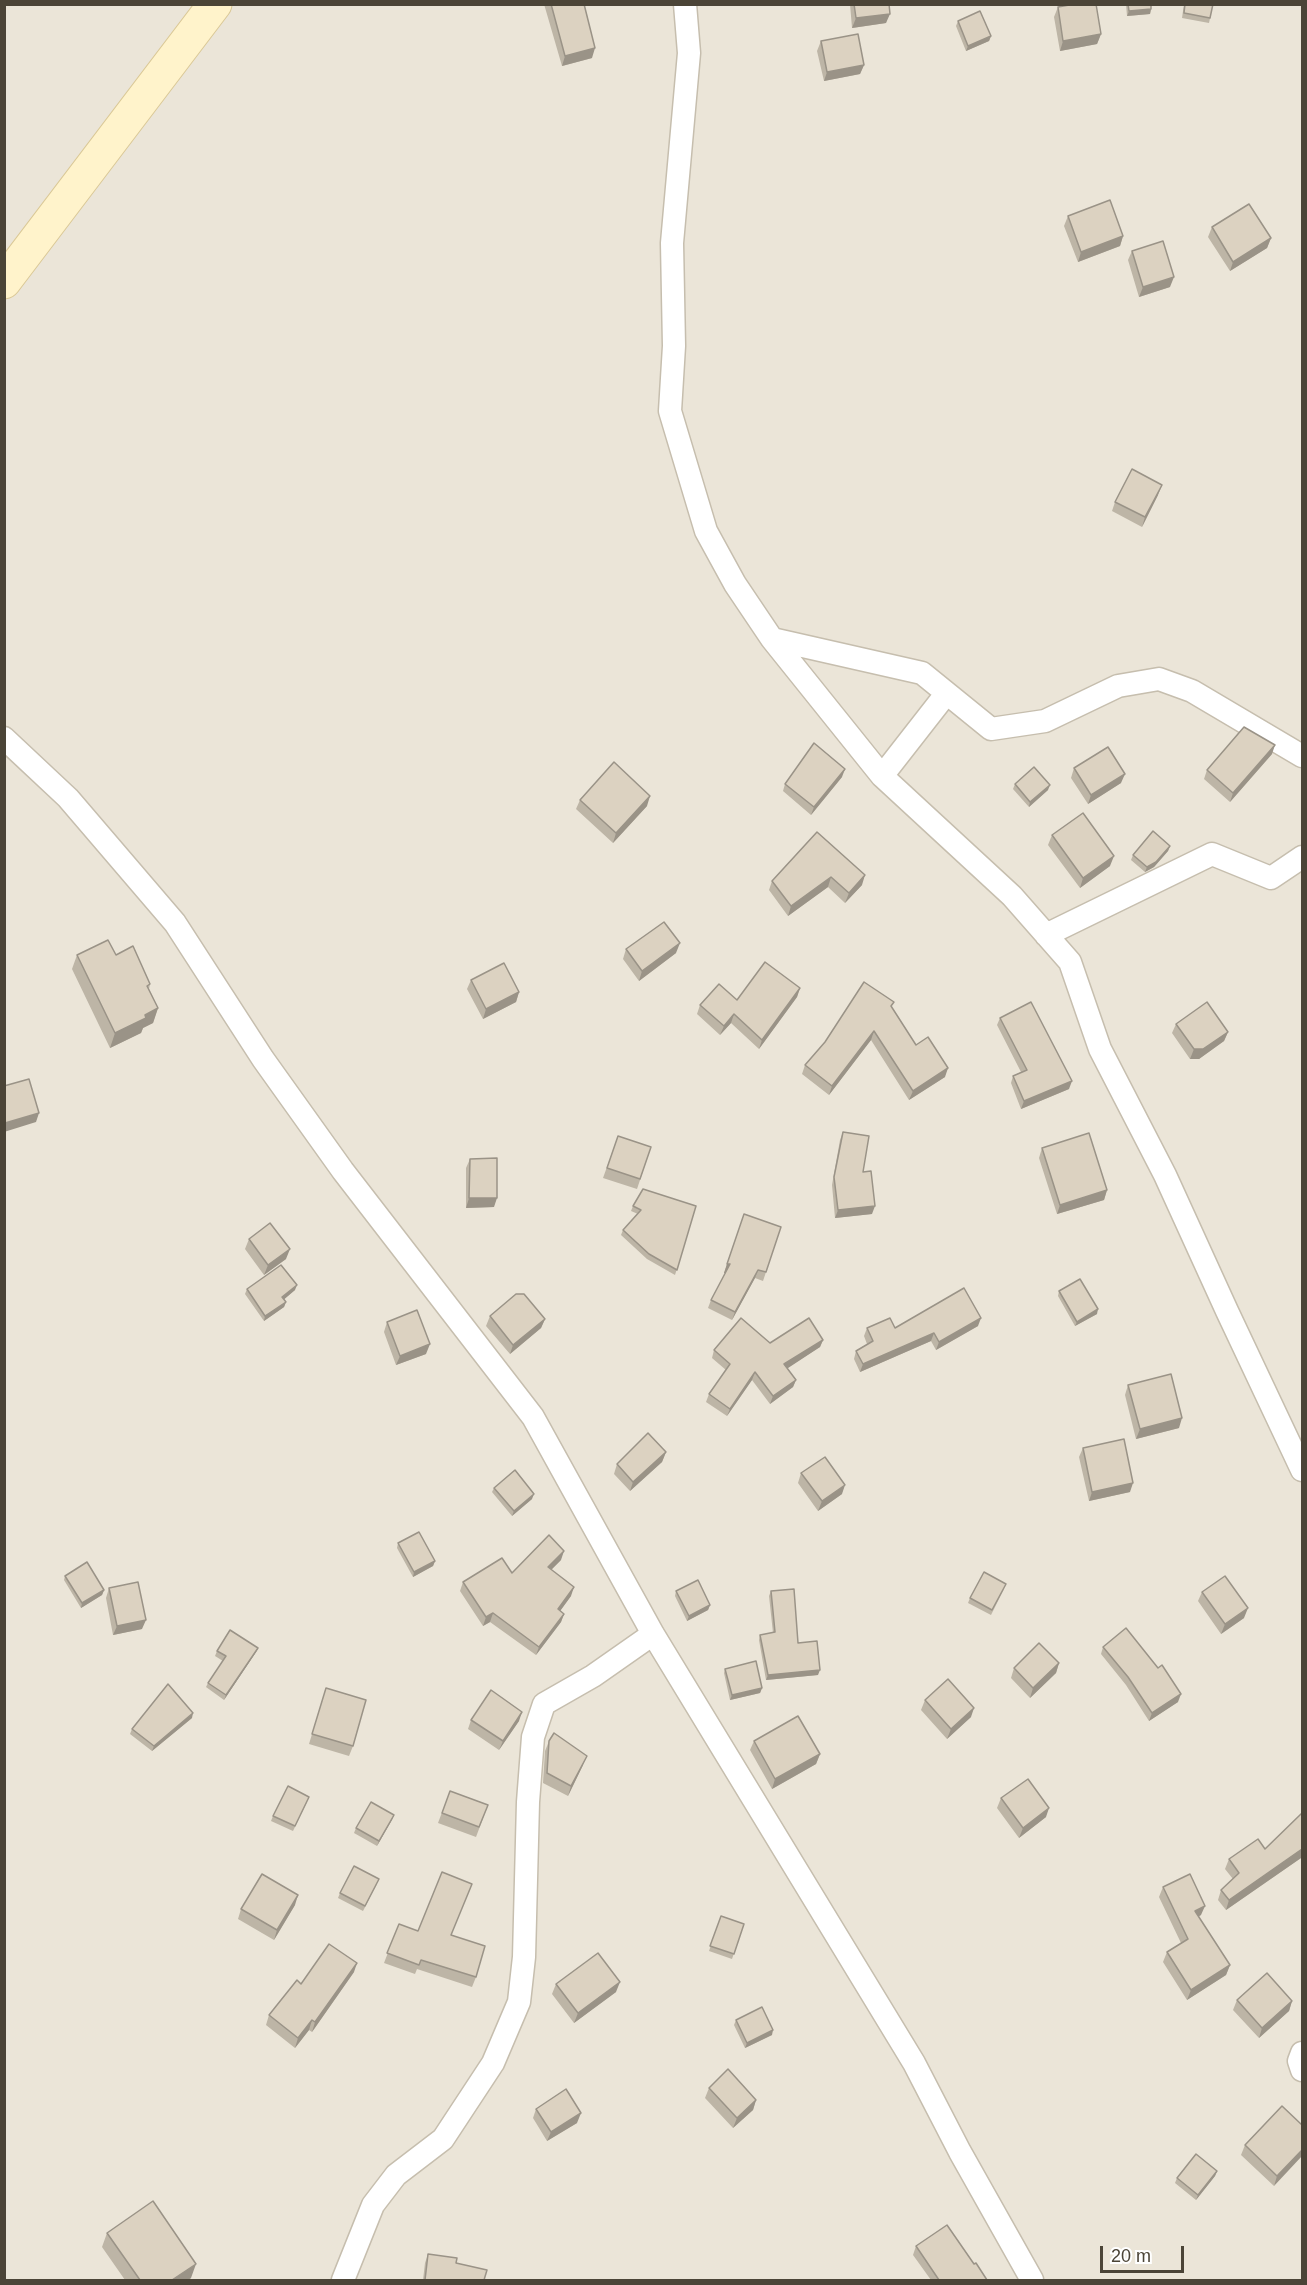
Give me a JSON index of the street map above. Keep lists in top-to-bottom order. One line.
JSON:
{"scale_bar":"20 m"}
